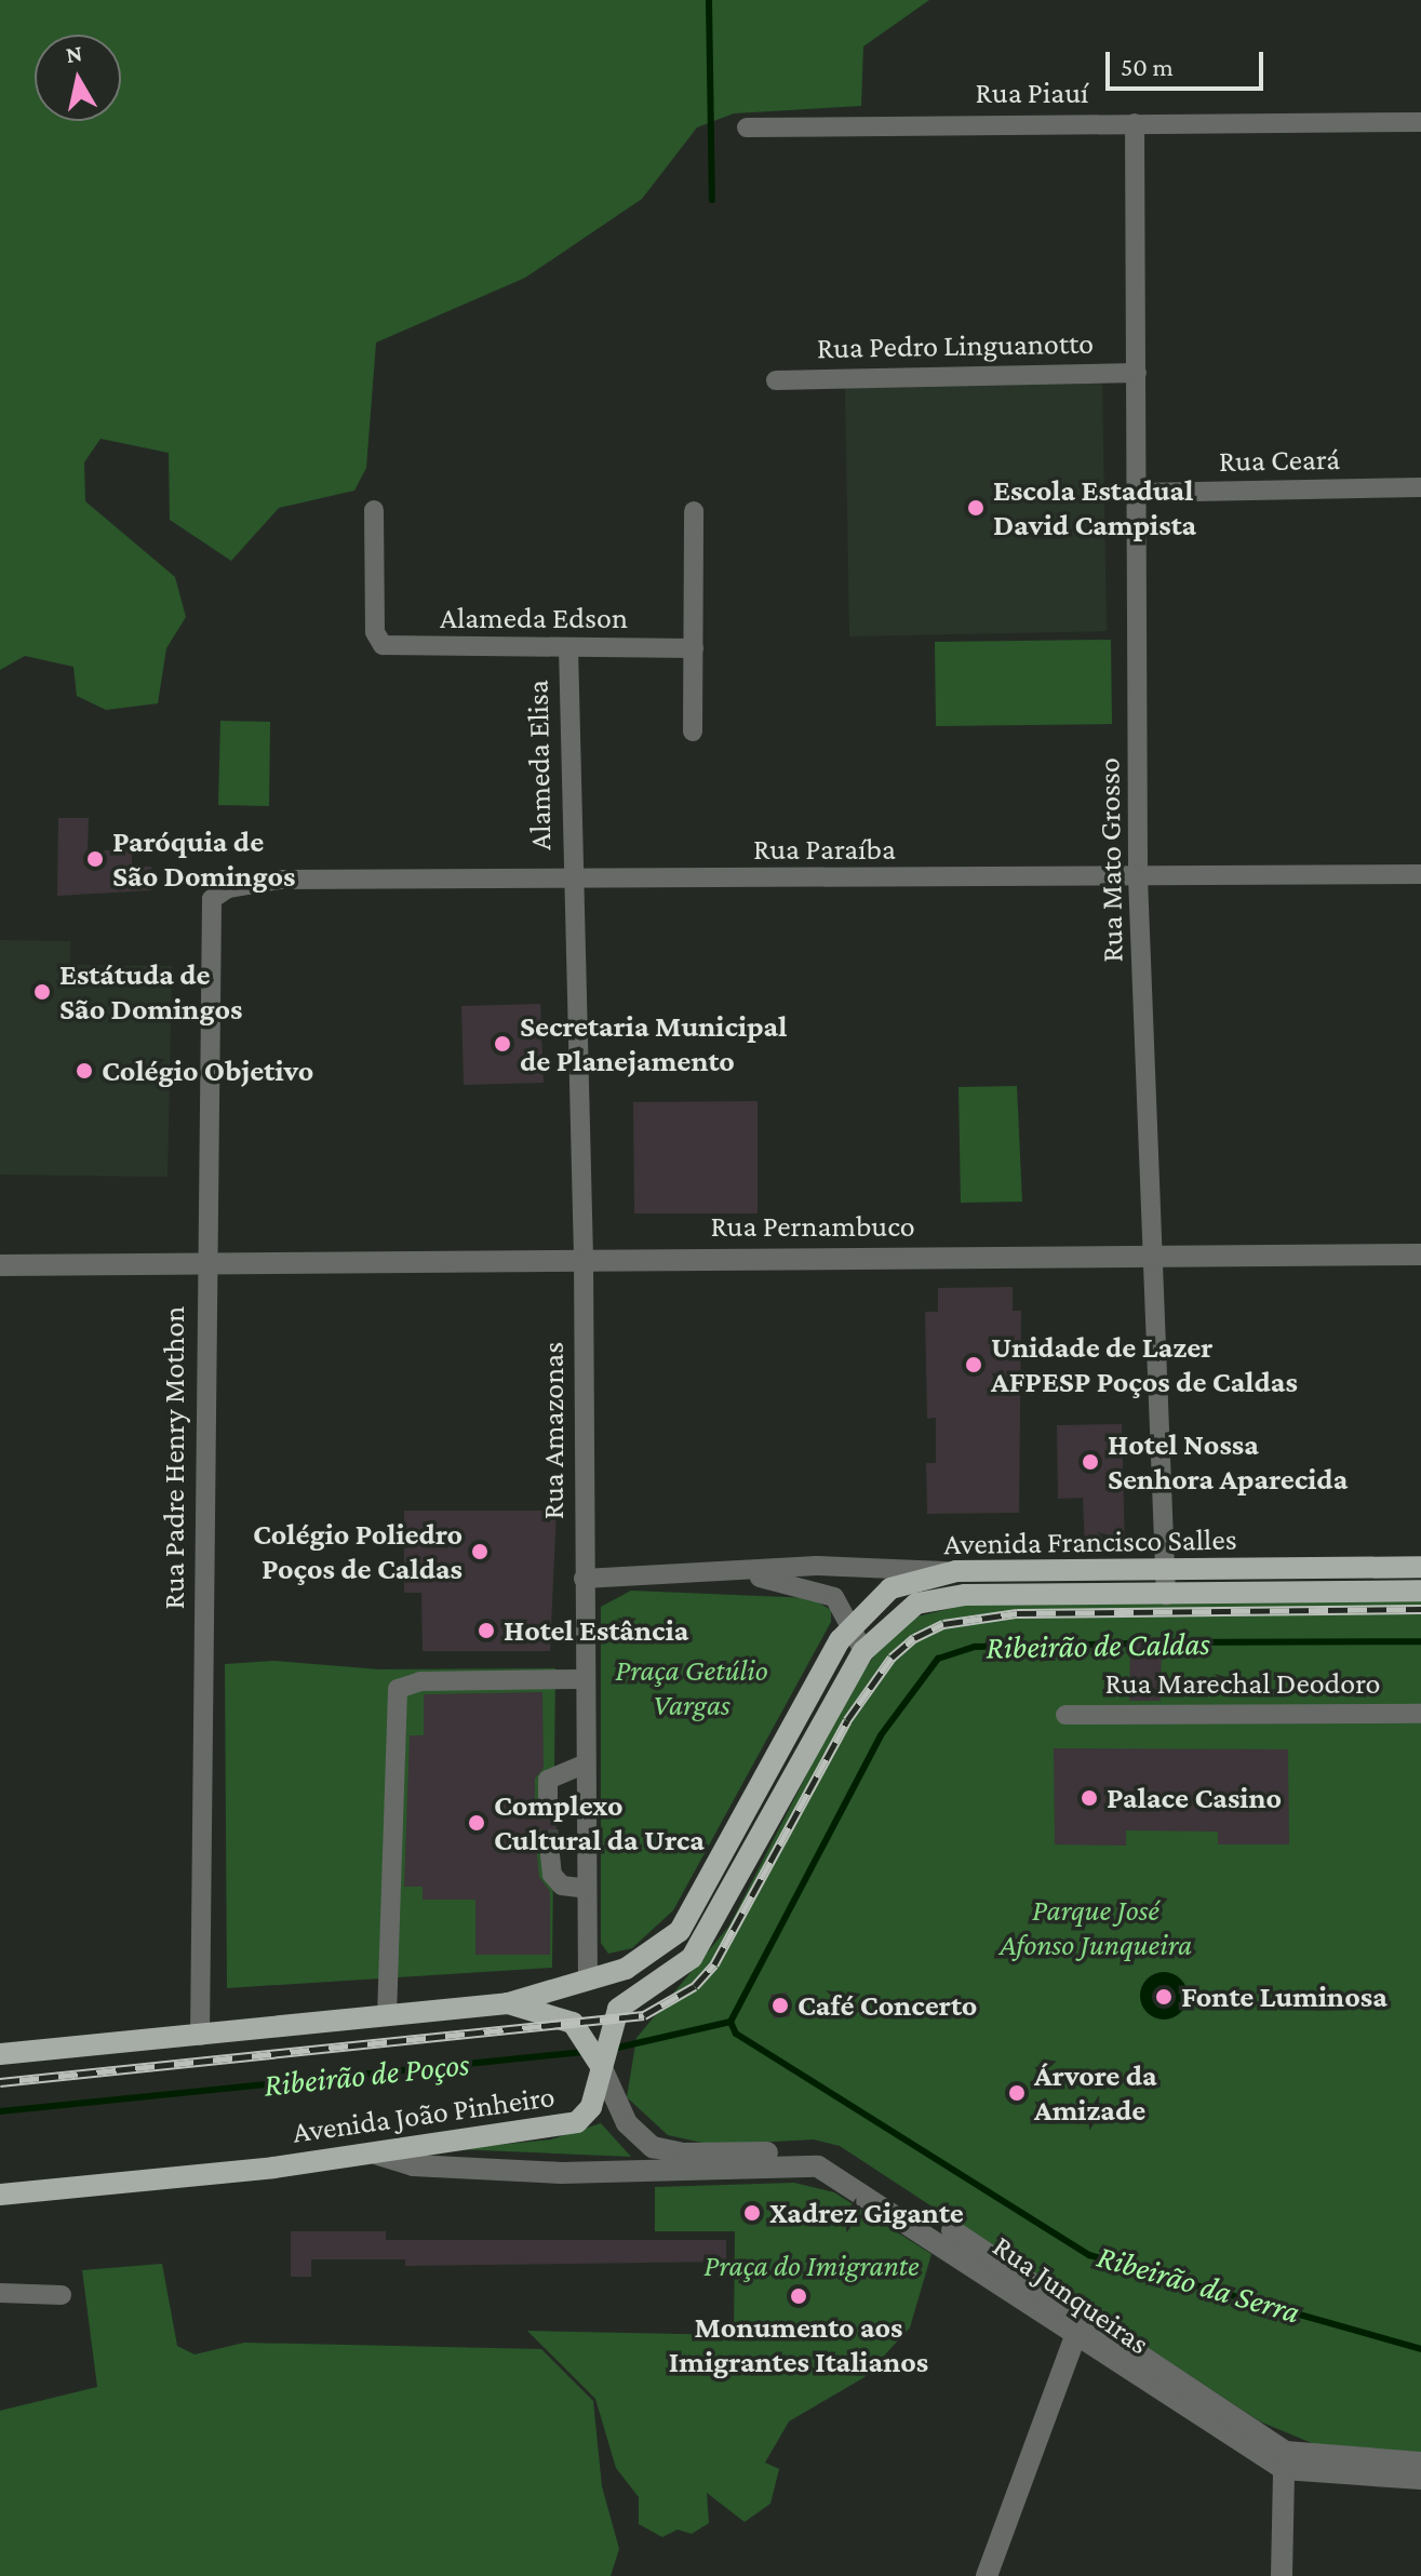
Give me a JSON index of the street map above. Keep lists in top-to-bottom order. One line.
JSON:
{"streets":{"main road":["Avenida Francisco Salles","Avenida João Pinheiro"],"street":["Rua Piauí","Rua Pedro Linguanotto","Rua Ceará","Alameda Edson","Alameda Elisa","Rua Paraíba","Rua Mato Grosso","Rua Pernambuco","Rua Amazonas","Rua Padre Henry Mothon","Rua Marechal Deodoro","Rua Junqueiras"]},"crossings":[["Rua Piauí","Rua Mato Grosso"],["Rua Pedro Linguanotto","Rua Mato Grosso"],["Rua Ceará","Rua Mato Grosso"],["Alameda Edson","Alameda Elisa"],["Alameda Elisa","Rua Paraíba"],["Alameda Elisa","Rua Amazonas"],["Rua Paraíba","Rua Mato Grosso"],["Rua Paraíba","Rua Amazonas"],["Rua Paraíba","Rua Padre Henry Mothon"],["Rua Mato Grosso","Rua Pernambuco"],["Rua Mato Grosso","Avenida Francisco Salles"],["Rua Pernambuco","Rua Amazonas"],["Rua Pernambuco","Rua Padre Henry Mothon"],["Rua Amazonas","Avenida Francisco Salles"],["Avenida Francisco Salles","Avenida João Pinheiro"],["Avenida João Pinheiro","Rua Junqueiras"]],"water":["Ribeirão de Caldas","Ribeirão de Poços","Ribeirão da Serra"],"parks":["Praça Getúlio Vargas","Parque José Afonso Junqueira","Praça do Imigrante"],"places":["Escola Estadual David Campista","Paróquia de São Domingos","Estátuda de São Domingos","Secretaria Municipal de Planejamento","Colégio Objetivo","Unidade de Lazer AFPESP Poços de Caldas","Hotel Nossa Senhora Aparecida","Colégio Poliedro Poços de Caldas","Hotel Estância","Palace Casino","Complexo Cultural da Urca","Fonte Luminosa","Café Concerto","Árvore da Amizade","Xadrez Gigante","Monumento aos Imigrantes Italianos"],"scale_bar":"50 m","north":"top"}
